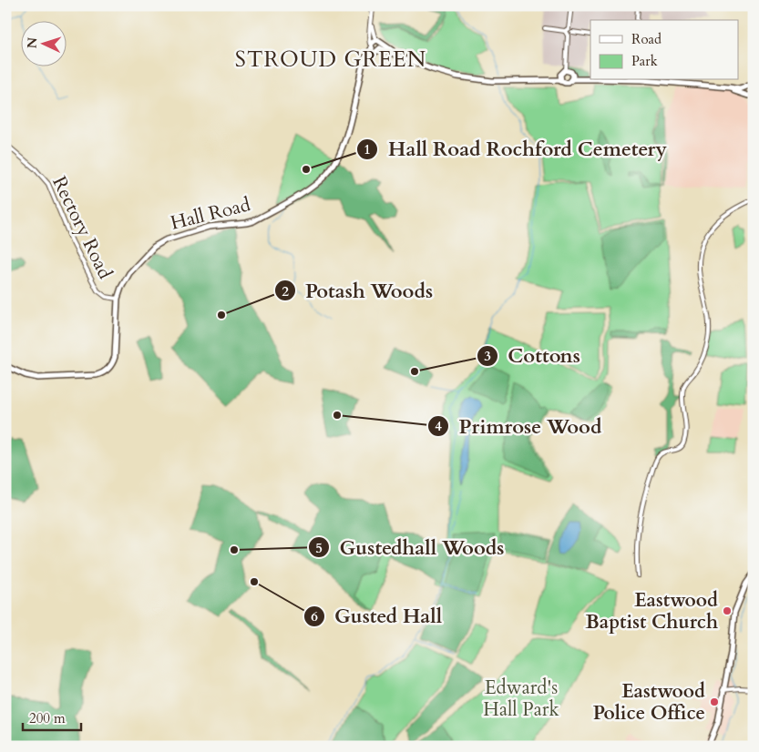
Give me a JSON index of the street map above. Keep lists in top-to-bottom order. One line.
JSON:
{"streets":{"main road":["Hall Road"],"street":["Rectory Road"]},"crossings":[["Hall Road","Rectory Road"]],"districts":["STROUD GREEN"],"parks":["Edward's Hall Park"],"places":["Hall Road Rochford Cemetery","Potash Woods","Cottons","Primrose Wood","Gustedhall Woods","Gusted Hall","Eastwood Baptist Church","Eastwood Police Office"],"legend":["Road","Park"],"scale_bar":"200 m","north":"left"}
